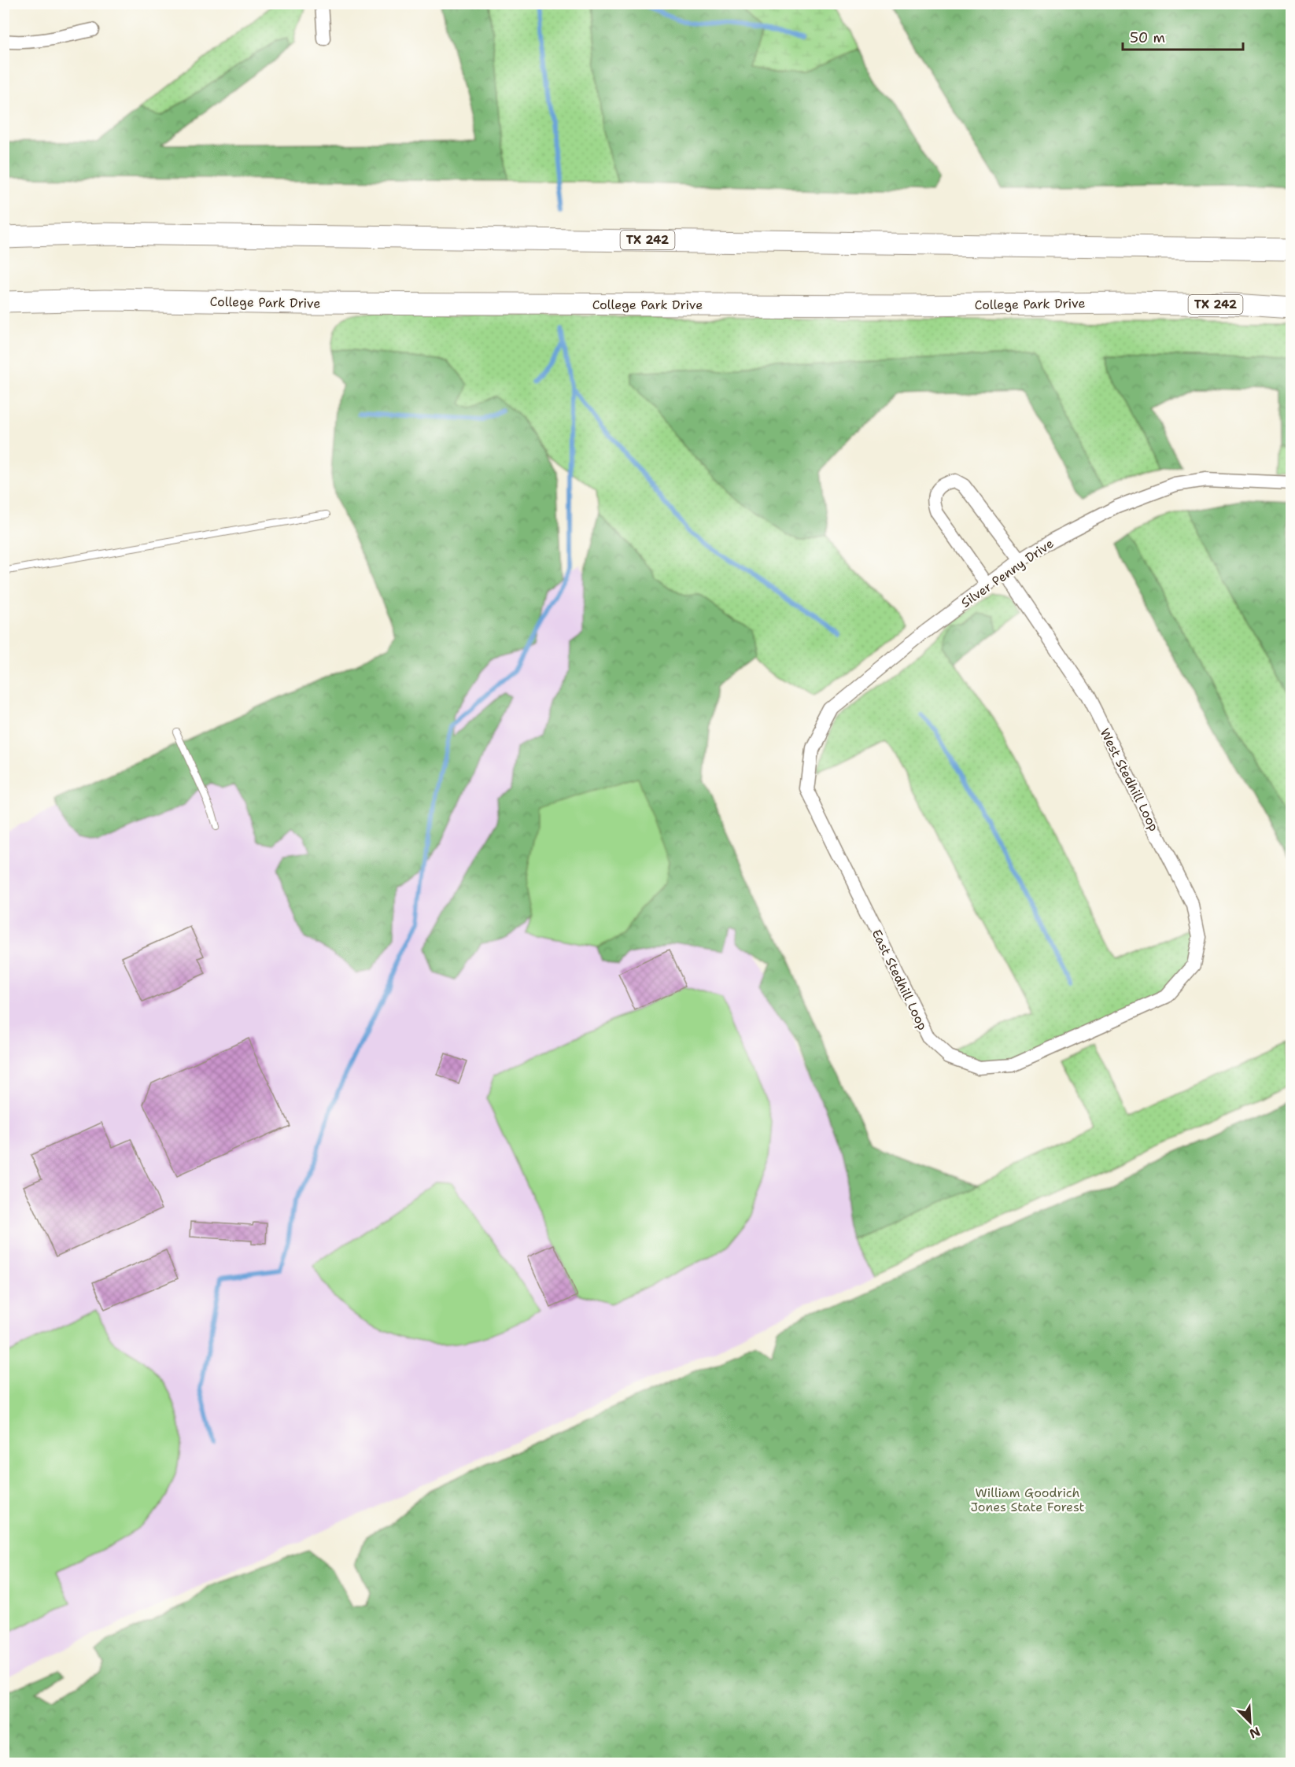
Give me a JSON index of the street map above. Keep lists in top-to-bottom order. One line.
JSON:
{"streets":{"main road":["TX 242","College Park Drive"],"street":["Silver Penny Drive","West Stedhill Loop","East Stedhill Loop"]},"crossings":[["Silver Penny Drive","West Stedhill Loop"],["Silver Penny Drive","East Stedhill Loop"],["West Stedhill Loop","East Stedhill Loop"]],"parks":["William Goodrich Jones State Forest"],"scale_bar":"50 m","north":"bottom right"}
